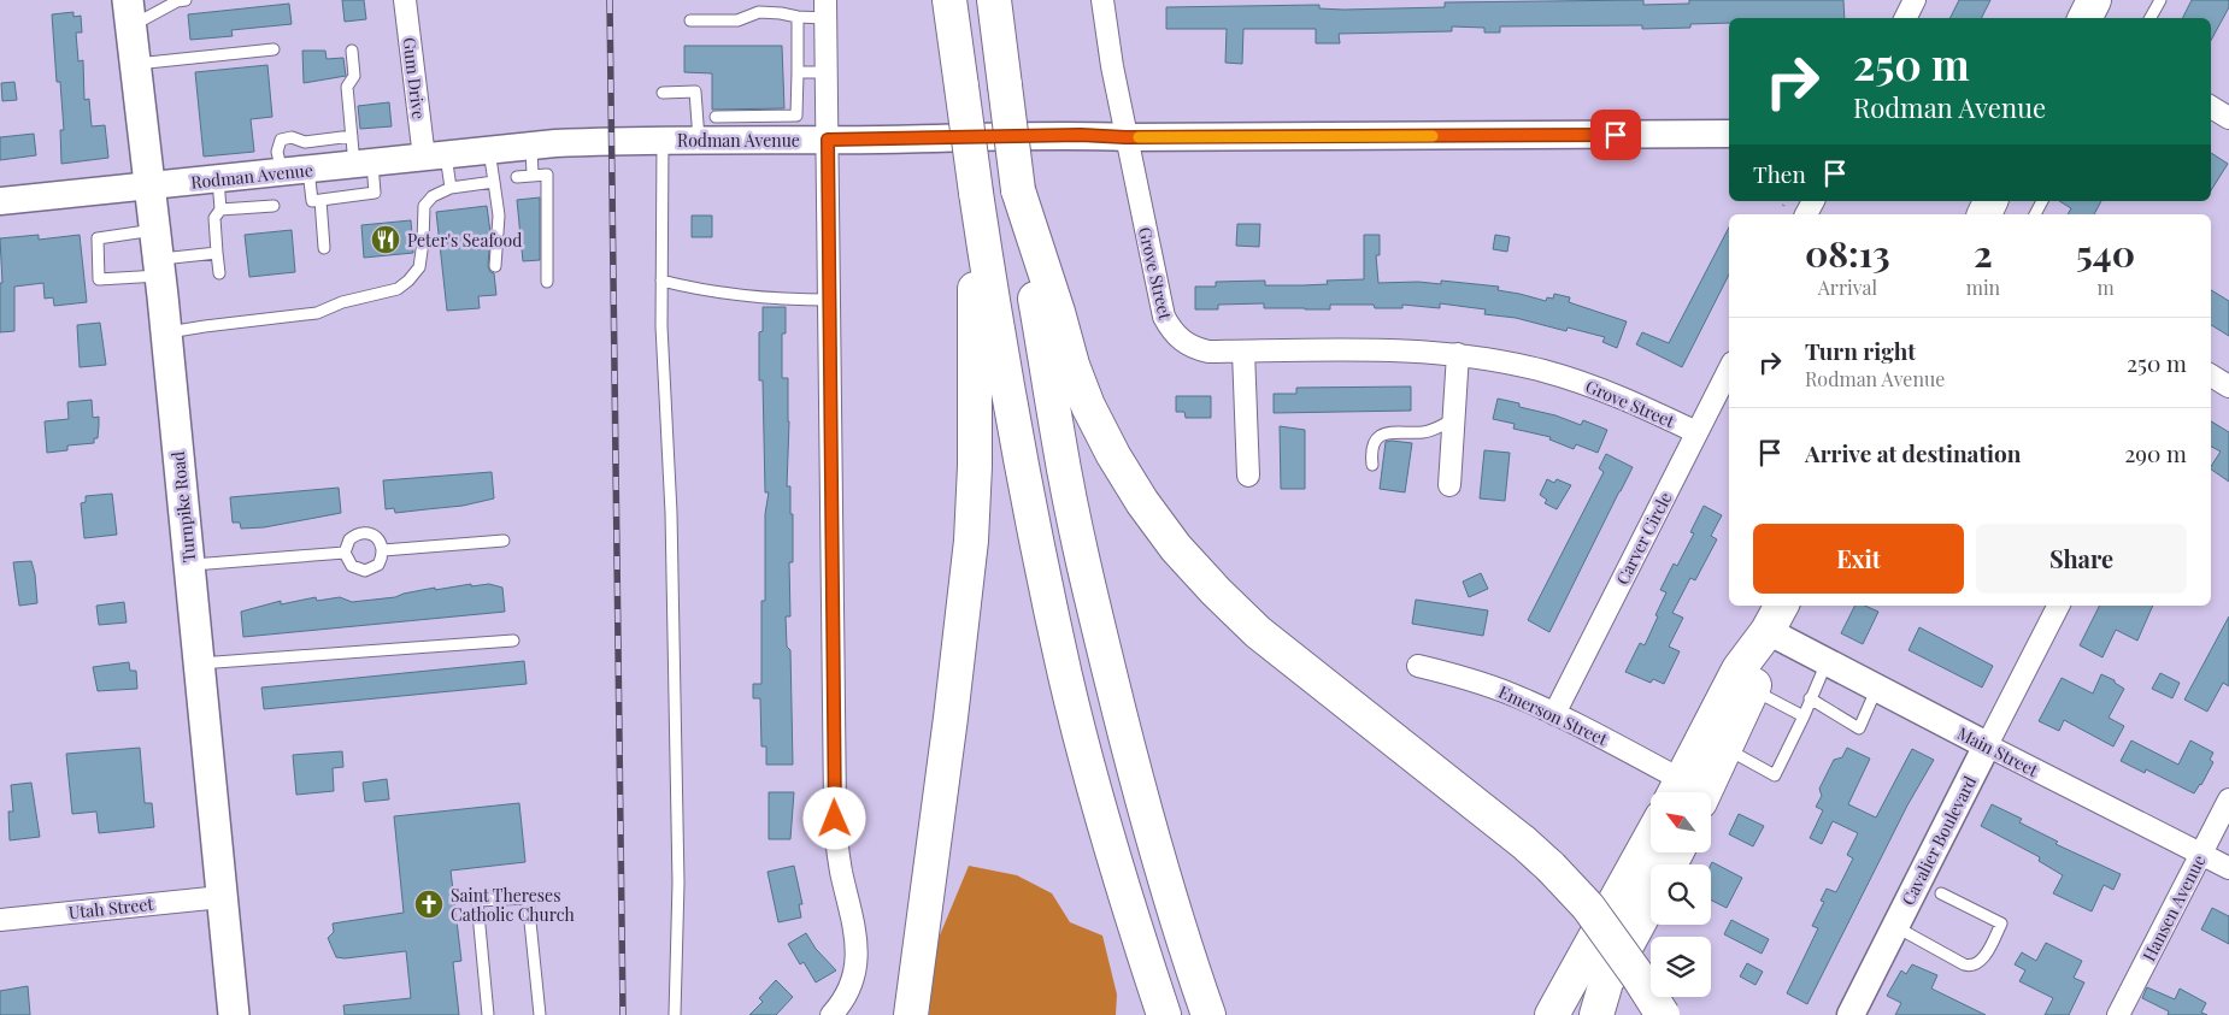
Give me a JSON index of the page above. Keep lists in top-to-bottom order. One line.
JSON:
{"streets":{"main road":["Turnpike Road"],"street":["Gum Drive","Rodman Avenue","Grove Street","Carver Circle","Emerson Street","Main Street","Cavalier Boulevard","Utah Street","Hansen Avenue"]},"crossings":[["Gum Drive","Rodman Avenue"],["Rodman Avenue","Grove Street"],["Rodman Avenue","Turnpike Road"],["Grove Street","Carver Circle"],["Turnpike Road","Utah Street"],["Carver Circle","Emerson Street"],["Main Street","Cavalier Boulevard"],["Main Street","Hansen Avenue"]],"places":{"restaurant":["Peter's Seafood"],"church":["Saint Thereses Catholic Church"]},"north":"top left","page":{"turn":["250 m","Rodman Avenue"],"then":"Then","eta":["08:13","Arrival","2","min","540","m"],"list":[{"name":"Turn right","note":"Rodman Avenue","value":"250 m"},{"name":"Arrive at destination","value":"290 m"}],"buttons":["Exit","Share"]}}
